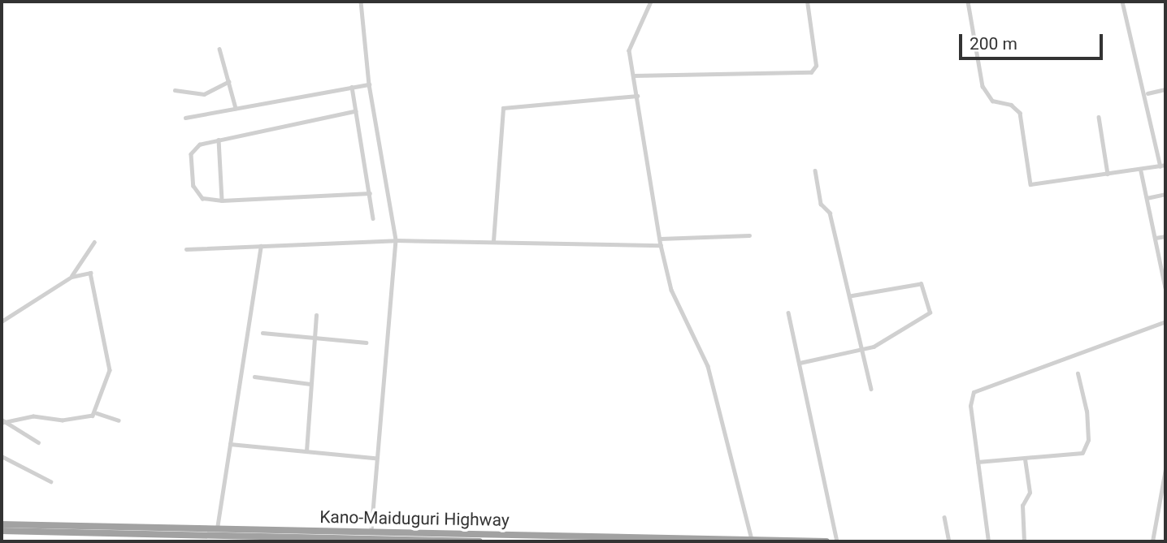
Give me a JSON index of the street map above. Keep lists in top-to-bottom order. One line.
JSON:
{"streets":{"highway":["Kano-Maiduguri Highway"]},"scale_bar":"200 m"}
